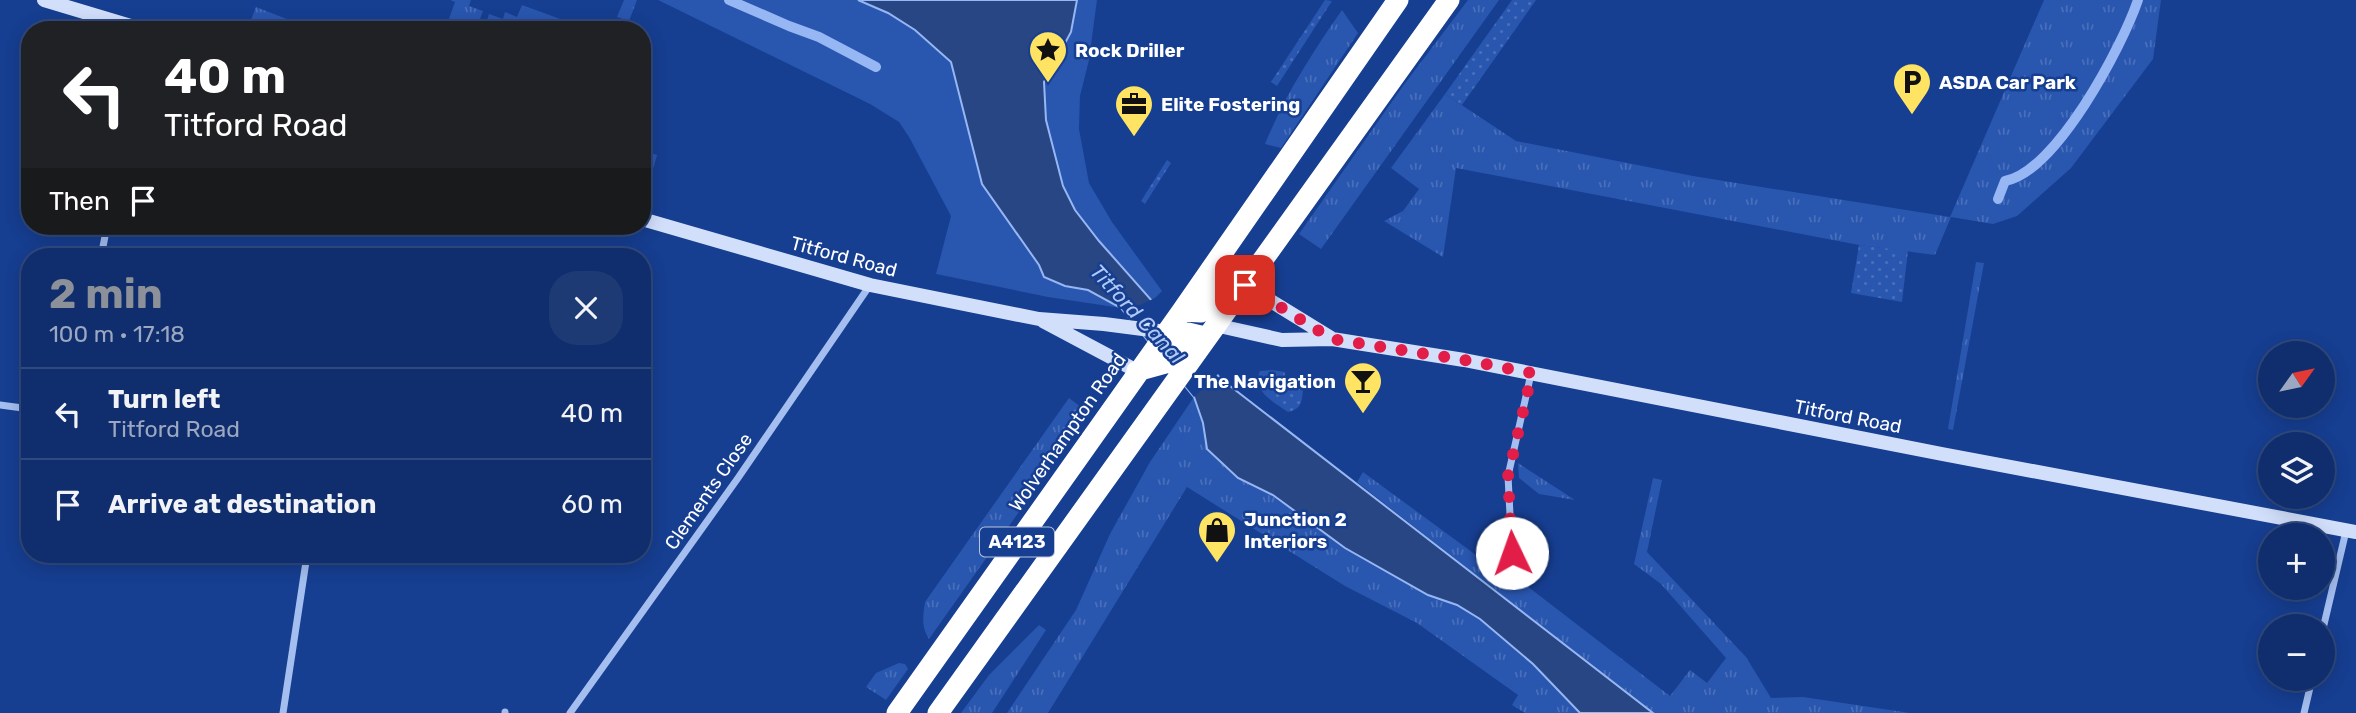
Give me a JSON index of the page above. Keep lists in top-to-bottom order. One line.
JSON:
{"streets":{"highway":["Wolverhampton Road","A4123"],"street":["Titford Road","Clements Close"]},"crossings":[["Titford Road","Wolverhampton Road"],["Titford Road","Clements Close"],["Titford Road","A4123"],["Wolverhampton Road","A4123"]],"water":["Titford Canal"],"places":{"place":["Rock Driller"],"parking":["ASDA Car Park"],"office":["Elite Fostering"],"bar":["The Navigation"],"shop":["Junction 2 Interiors"]},"north":"top right","page":{"turn":["40 m","Titford Road"],"then":"Then","heading":["2 min","100 m · 17:18"],"map_buttons":["+","−"],"list":[{"name":"Turn left","note":"Titford Road","value":"40 m"},{"name":"Arrive at destination","value":"60 m"}]}}
